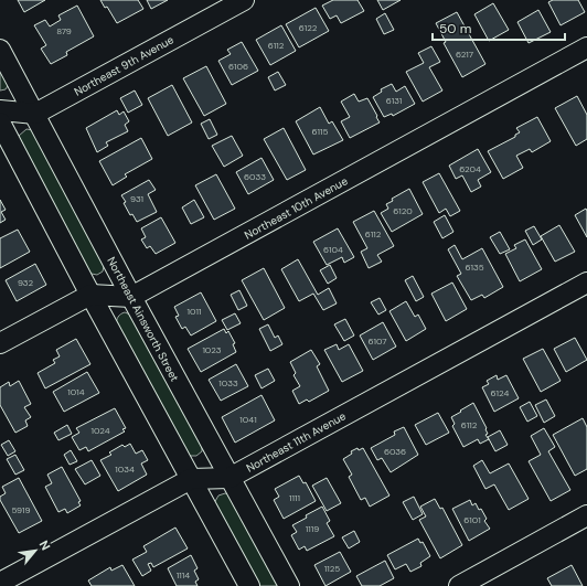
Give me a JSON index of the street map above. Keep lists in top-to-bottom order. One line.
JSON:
{"streets":{"street":["Northeast 9th Avenue","Northeast 10th Avenue","Northeast Ainsworth Street","Northeast 11th Avenue"]},"crossings":[["Northeast 9th Avenue","Northeast Ainsworth Street"],["Northeast 10th Avenue","Northeast Ainsworth Street"],["Northeast Ainsworth Street","Northeast 11th Avenue"]],"house_numbers":["6122","879","6112","6217","6106","6131","6115","6204","6033","931","6120","6112","6104","6135","932","1011","6107","1023","1033","1014","6124","1041","6112","1024","6036","1034","1111","5919","6101","1119","1125","1114"],"scale_bar":"50 m","north":"top right"}
